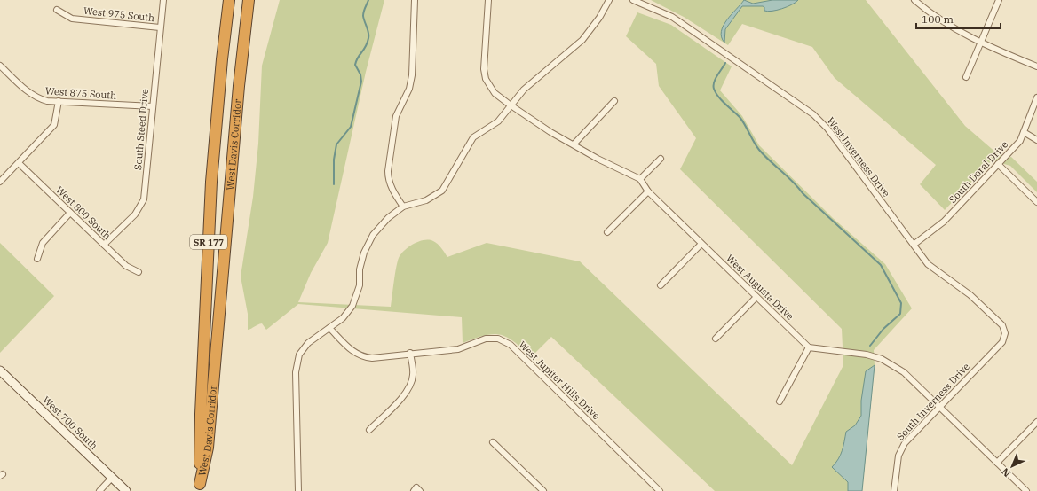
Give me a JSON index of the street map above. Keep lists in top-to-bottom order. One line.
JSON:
{"streets":{"highway":["West Davis Corridor","SR 177"],"street":["West 975 South","West 875 South","South Steed Drive","West Inverness Drive","South Doral Drive","West 800 South","West Augusta Drive","West Jupiter Hills Drive","South Inverness Drive","West 700 South"]},"crossings":[["West 975 South","South Steed Drive"],["West 875 South","South Steed Drive"],["South Steed Drive","West 800 South"],["West Inverness Drive","South Doral Drive"],["West Inverness Drive","South Inverness Drive"]],"scale_bar":"100 m","north":"bottom left"}
